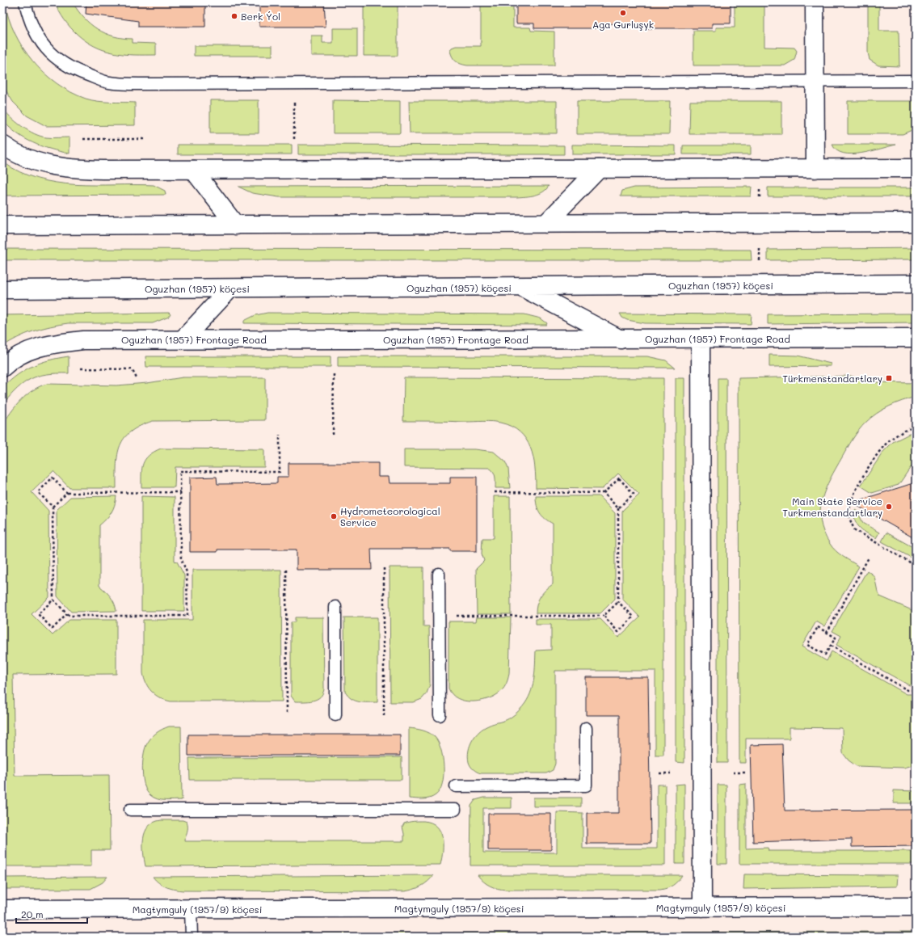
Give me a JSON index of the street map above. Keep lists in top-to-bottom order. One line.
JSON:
{"streets":{"street":["Oguzhan (1957) köçesi","Oguzhan (1957) Frontage Road","Magtymguly (1957/9) köçesi"]},"places":{"other":["Aga Gurluşyk","Berk Ýol","Main State Service Turkmenstandartlary","Hydrometeorological Service"],"transit":["Türkmenstandartlary"]},"scale_bar":"20 m"}
